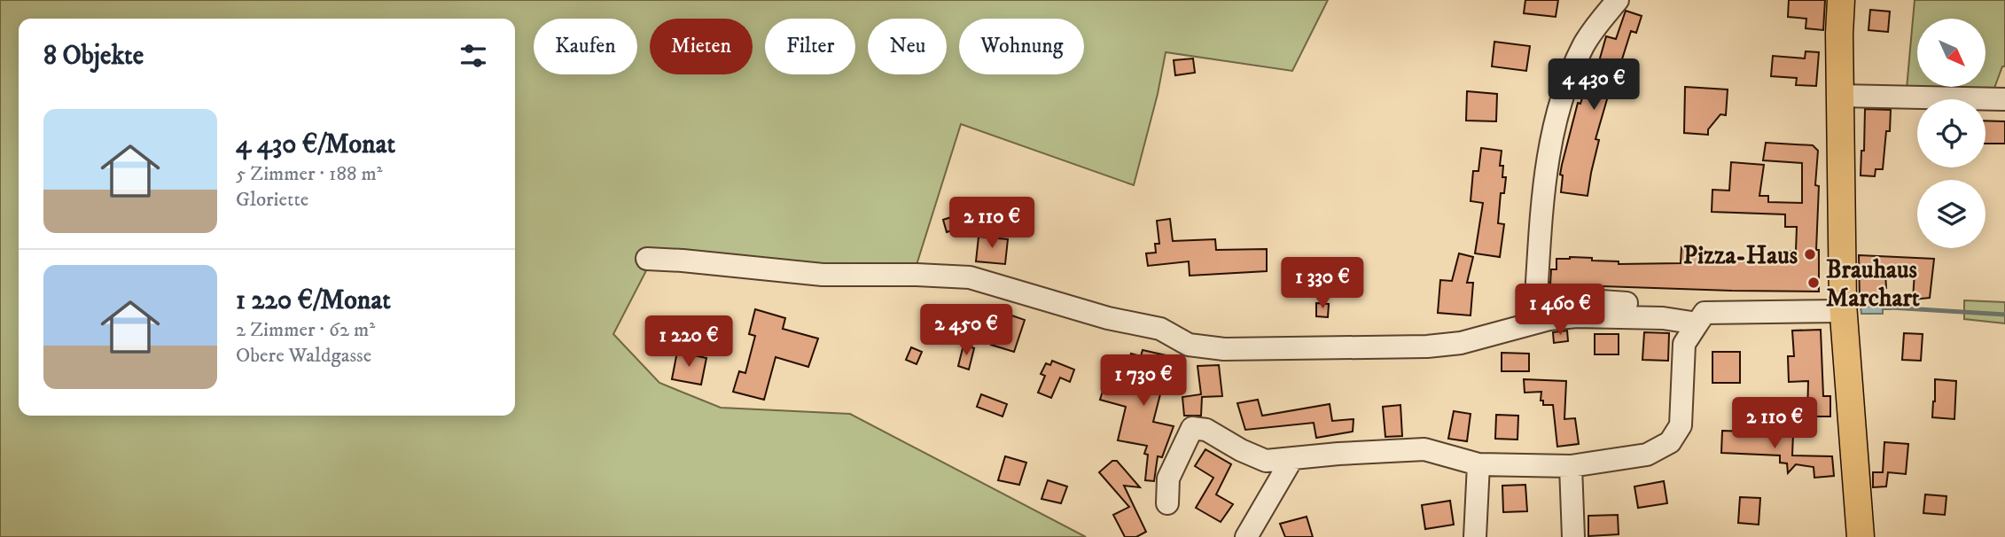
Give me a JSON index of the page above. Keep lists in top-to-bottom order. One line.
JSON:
{"places":["Pizza-Haus","Brauhaus Marchart"],"north":"bottom right","page":{"chip":["Kaufen","Mieten","Filter","Neu","Wohnung"],"heading":"8 Objekte","price":["4 430 €","2 110 €","1 330 €","1 460 €","2 450 €","1 220 €","1 730 €","2 110 €"],"list":[{"name":"4 430 €/Monat","note":"5 Zimmer · 188 m² · Gloriette"},{"name":"1 220 €/Monat","note":"2 Zimmer · 62 m² · Obere Waldgasse"}]}}
